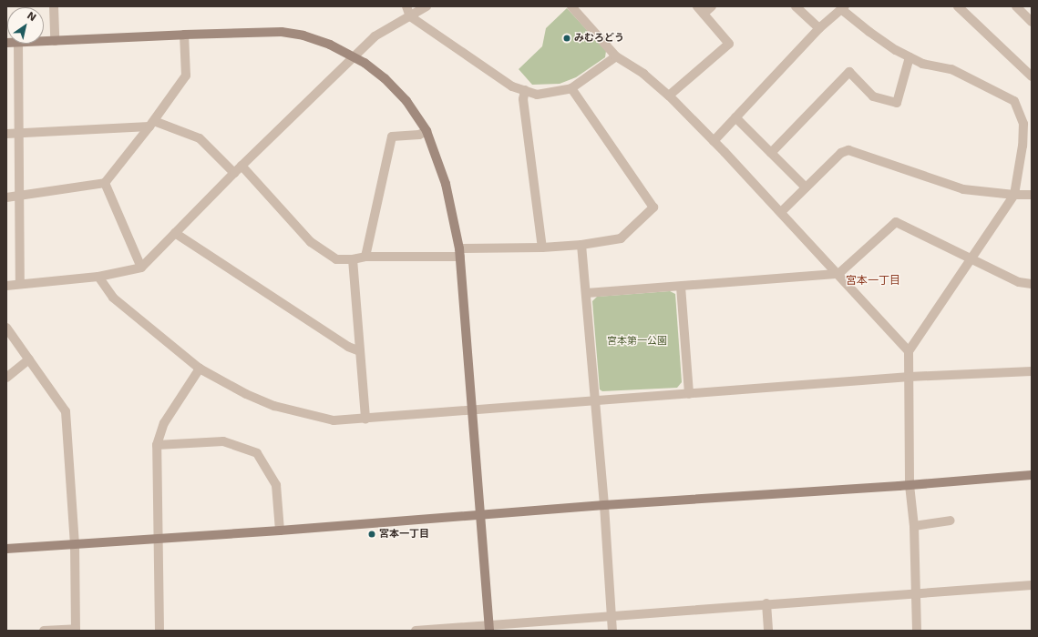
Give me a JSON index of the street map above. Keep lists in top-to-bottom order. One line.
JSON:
{"districts":["宮本一丁目"],"parks":["宮本第一公園"],"places":["みむろどう","宮本一丁目"],"north":"top right"}
